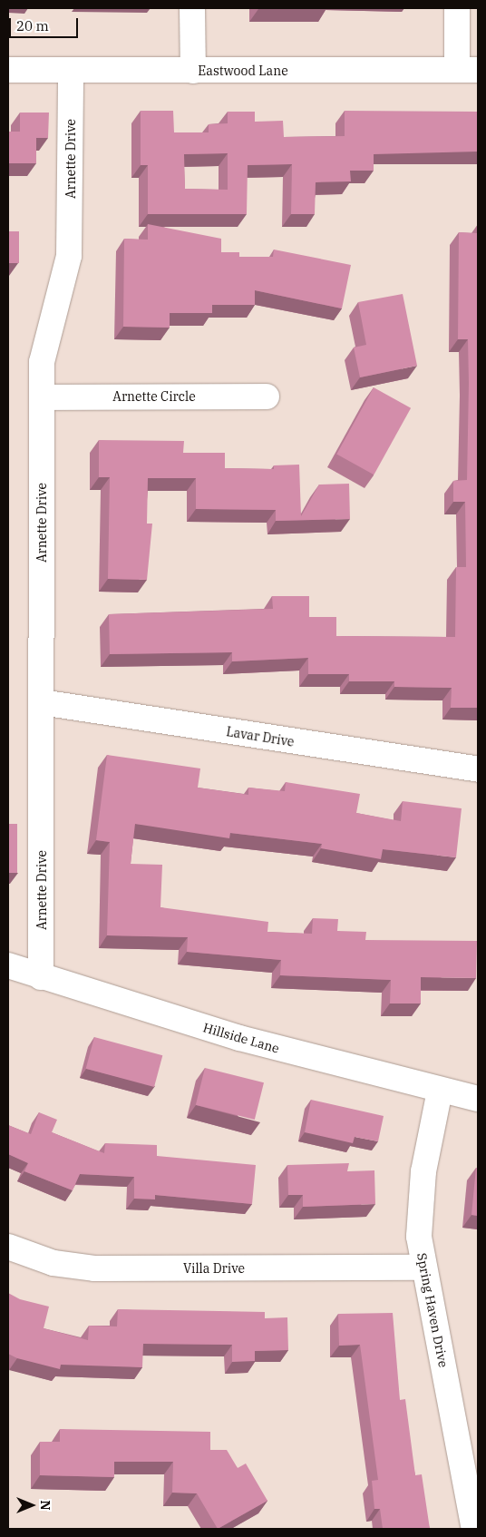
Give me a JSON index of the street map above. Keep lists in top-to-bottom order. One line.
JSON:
{"streets":{"street":["Eastwood Lane","Arnette Drive","Arnette Circle","Lavar Drive","Hillside Lane","Villa Drive","Spring Haven Drive"]},"crossings":[["Eastwood Lane","Arnette Drive"],["Arnette Drive","Arnette Circle"],["Arnette Drive","Lavar Drive"],["Arnette Drive","Hillside Lane"],["Hillside Lane","Spring Haven Drive"],["Villa Drive","Spring Haven Drive"]],"scale_bar":"20 m","north":"right"}
